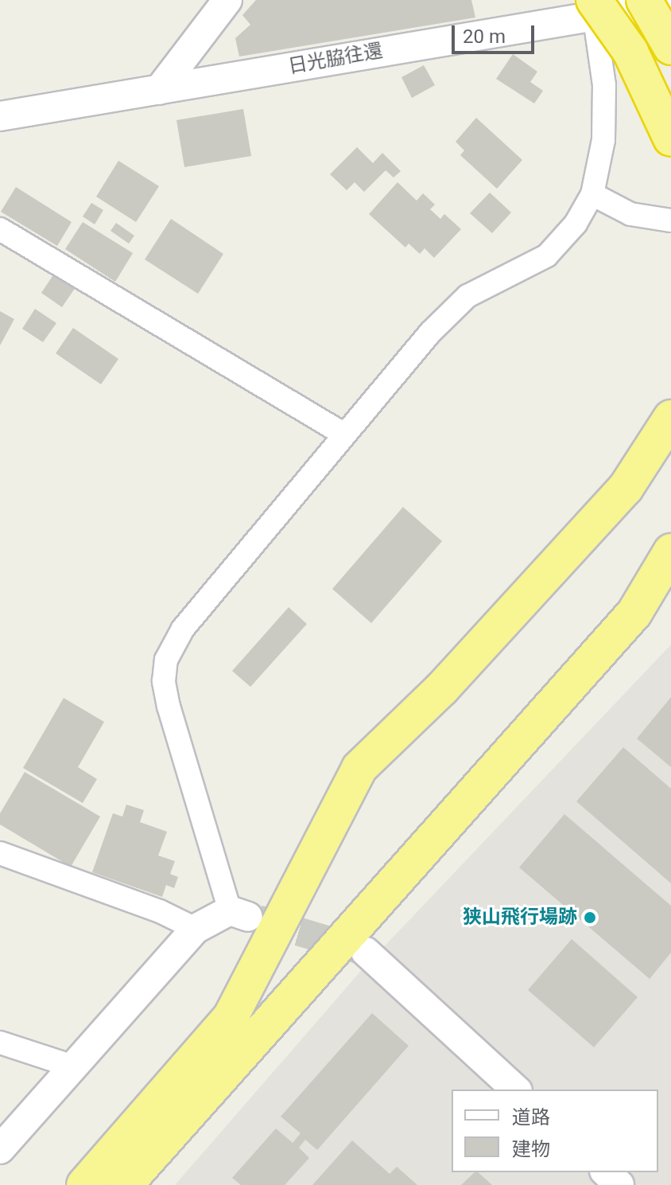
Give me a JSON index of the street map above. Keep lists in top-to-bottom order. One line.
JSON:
{"streets":{"street":["日光脇往還"]},"places":["狭山飛行場跡"],"legend":["道路","建物"],"scale_bar":"20 m"}
